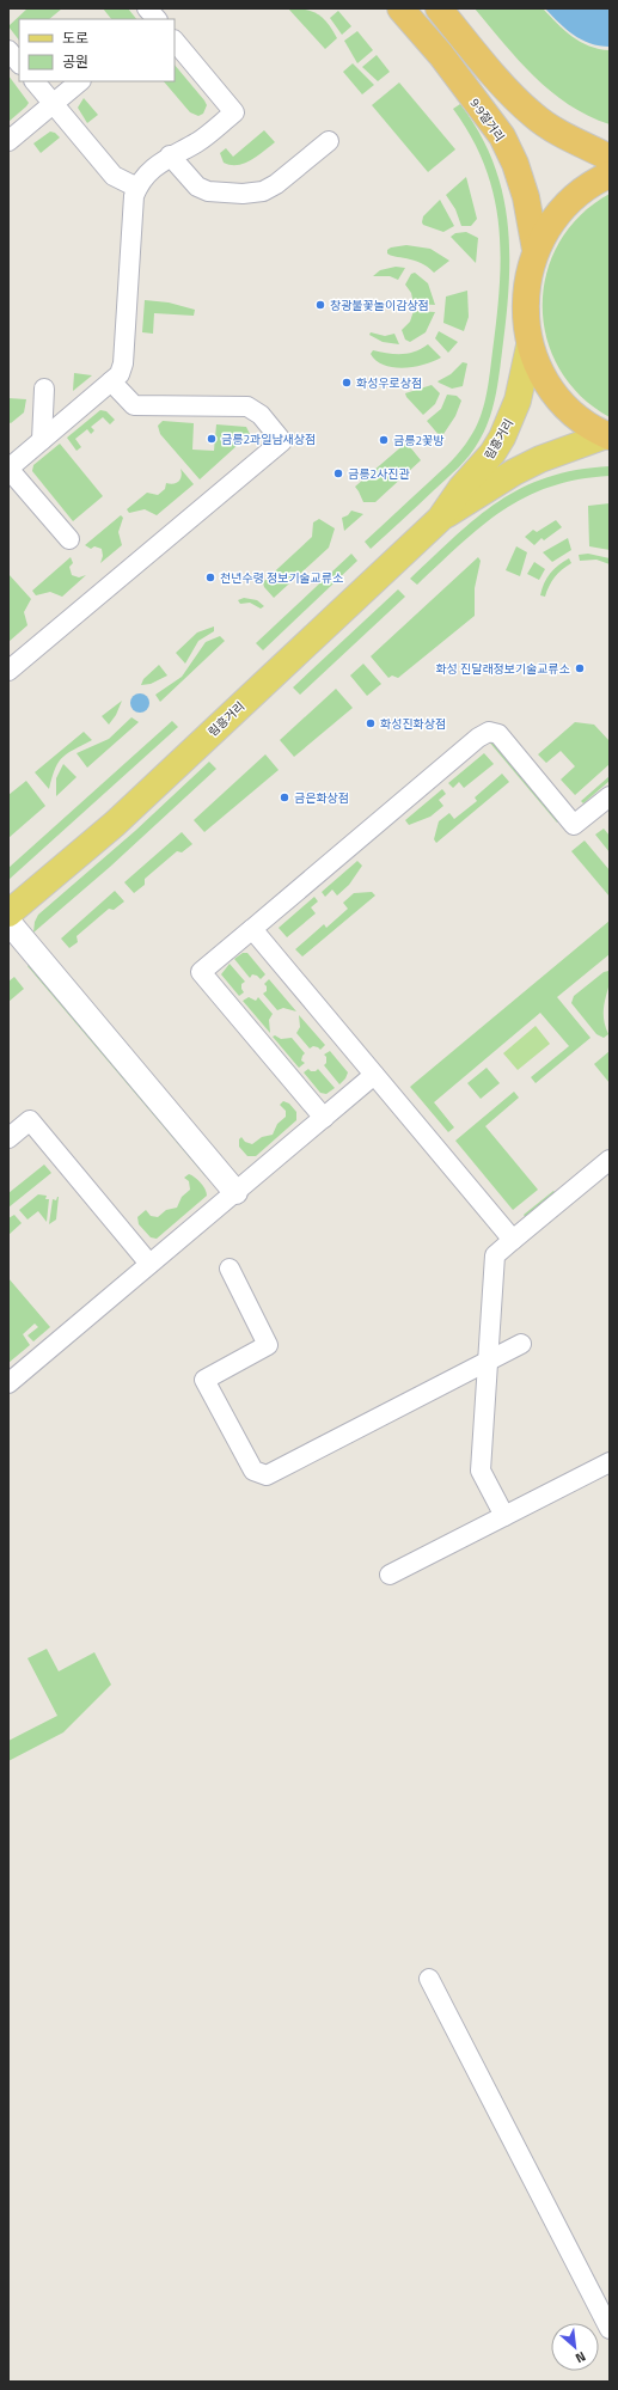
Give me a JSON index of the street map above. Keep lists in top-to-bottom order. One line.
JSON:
{"streets":{"highway":["9·9절거리"],"main road":["림흥거리"]},"places":["창광불꽃놀이감상점","화성우로상점","금릉2과일남새상점","금릉2꽃방","금릉2사진관","천년수령 정보기술교류소","화성 진달래정보기술교류소","화성진화상점","금은화상점"],"legend":["도로","공원"],"north":"bottom right"}
